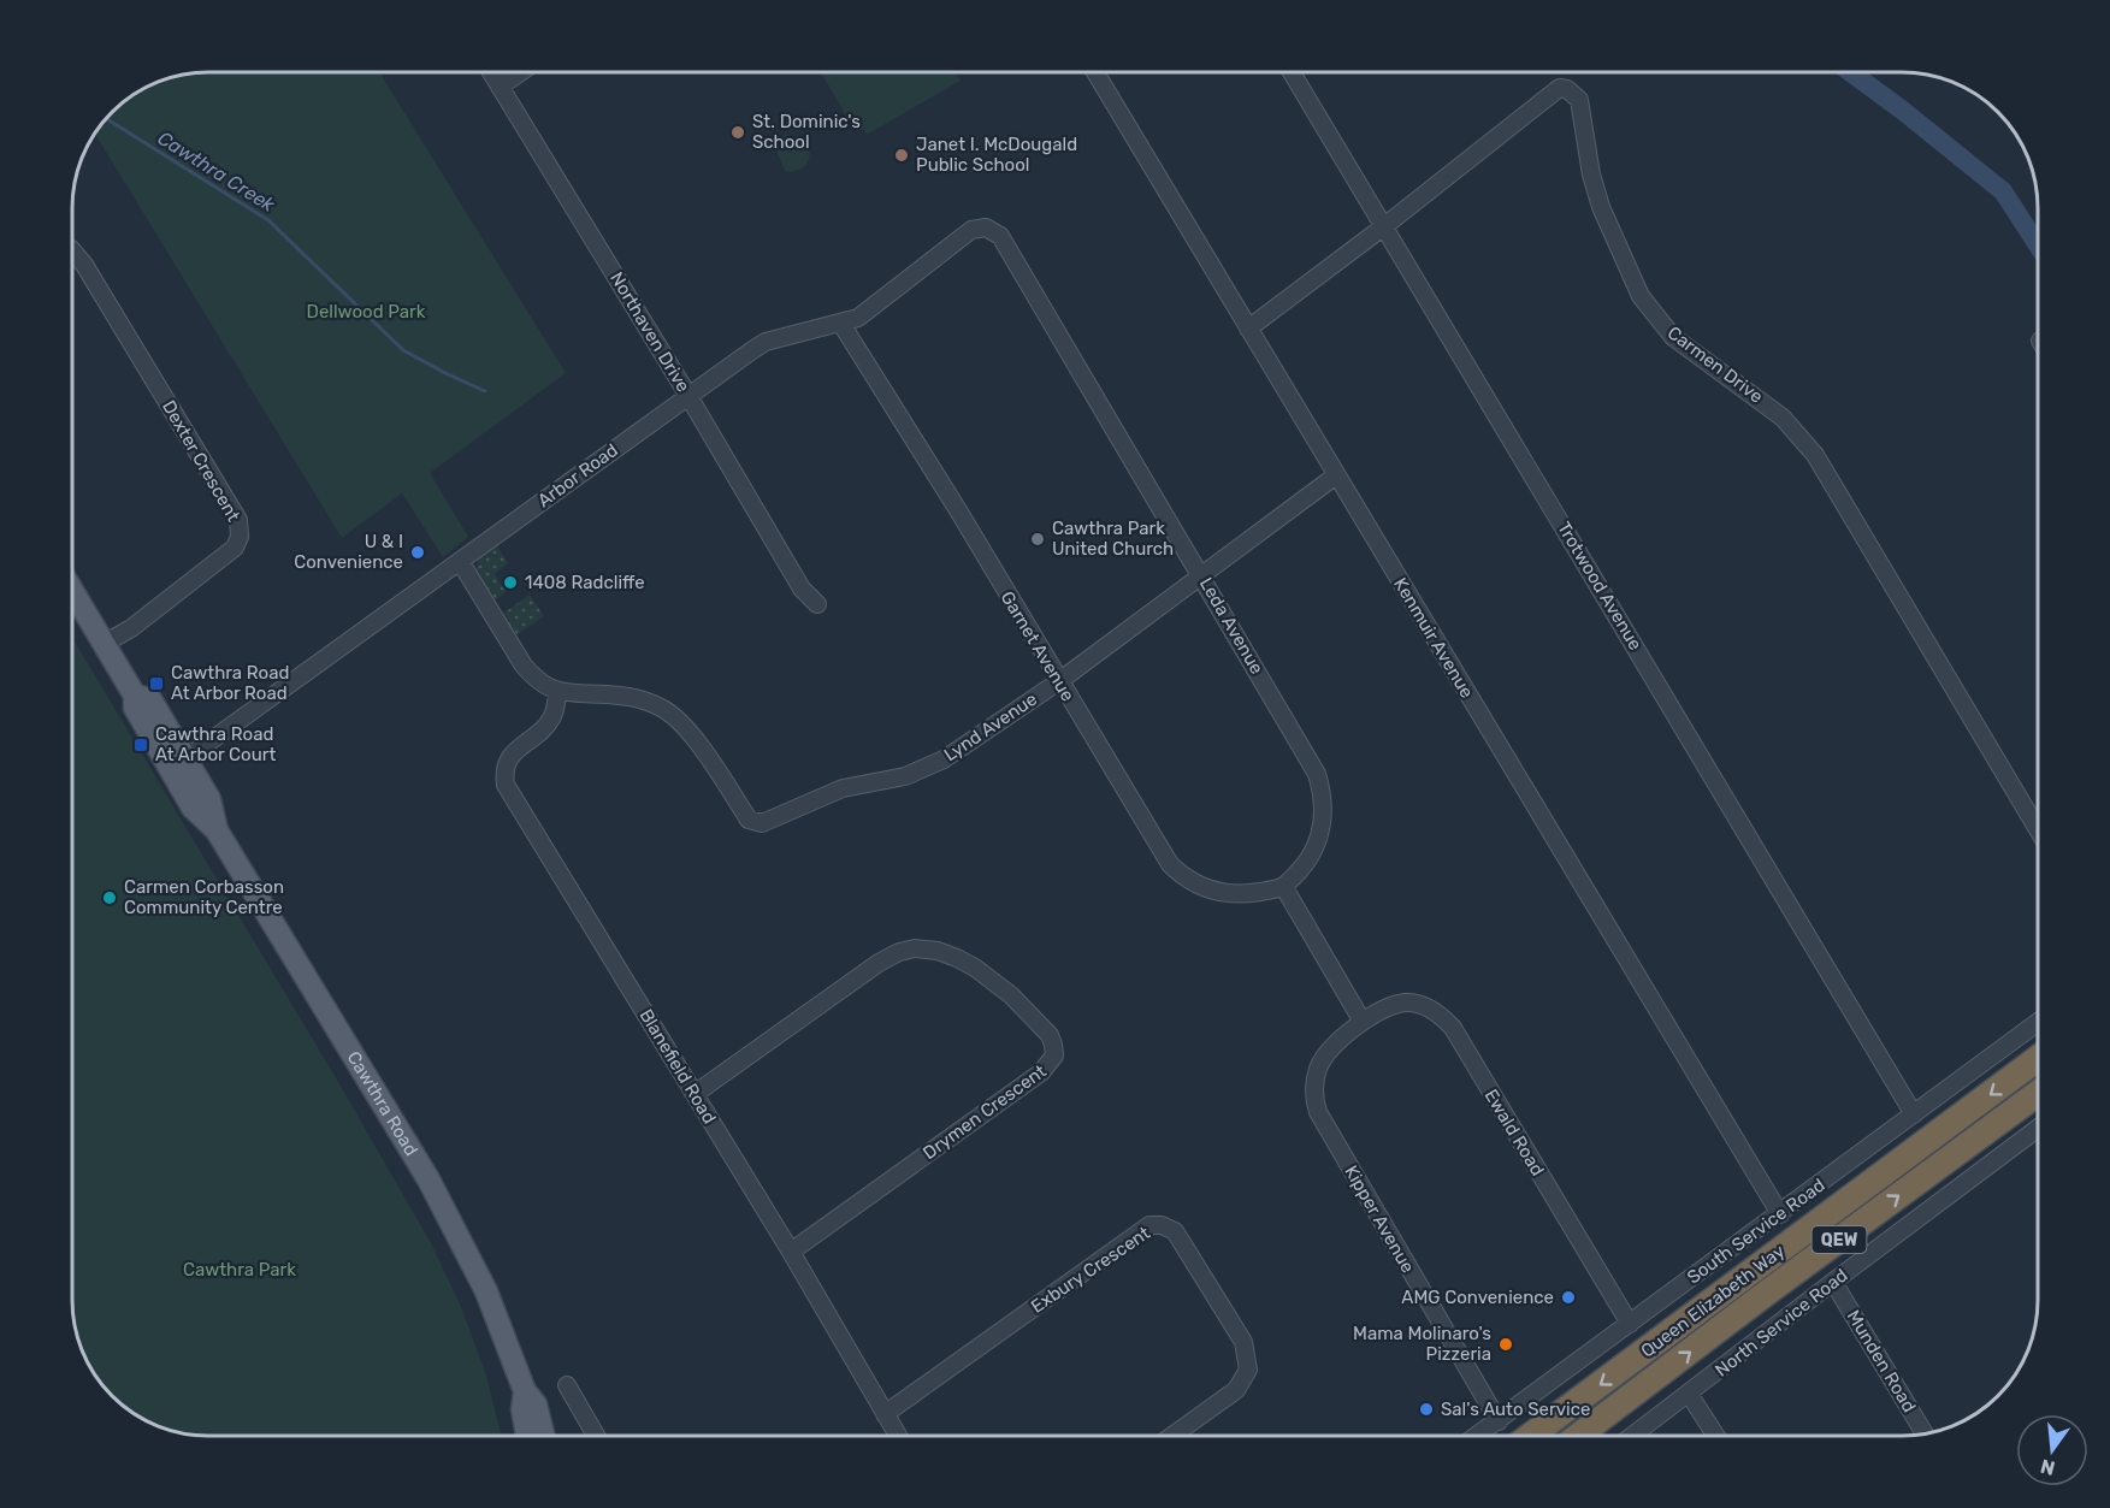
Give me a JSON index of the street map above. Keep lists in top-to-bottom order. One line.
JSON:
{"streets":{"highway":["QEW","Queen Elizabeth Way"],"main road":["Cawthra Road"],"street":["Northaven Drive","Carmen Drive","Dexter Crescent","Arbor Road","Trotwood Avenue","Leda Avenue","Kenmuir Avenue","Garnet Avenue","Lynd Avenue","Blanefield Road","Drymen Crescent","Ewald Road","Kipper Avenue","South Service Road","Exbury Crescent","North Service Road","Munden Road"]},"crossings":[["Northaven Drive","Arbor Road"],["Carmen Drive","Trotwood Avenue"],["Carmen Drive","Kenmuir Avenue"],["Dexter Crescent","Cawthra Road"],["Arbor Road","Leda Avenue"],["Arbor Road","Garnet Avenue"],["Arbor Road","Cawthra Road"],["Trotwood Avenue","South Service Road"],["Leda Avenue","Garnet Avenue"],["Leda Avenue","Lynd Avenue"],["Kenmuir Avenue","Lynd Avenue"],["Kenmuir Avenue","South Service Road"],["Garnet Avenue","Lynd Avenue"],["Lynd Avenue","Blanefield Road"],["Blanefield Road","Drymen Crescent"],["Blanefield Road","Exbury Crescent"],["Ewald Road","Kipper Avenue"],["Ewald Road","South Service Road"],["Kipper Avenue","South Service Road"],["North Service Road","Munden Road"]],"water":["Cawthra Creek"],"parks":["Dellwood Park","Cawthra Park"],"places":{"other":["St. Dominic's School","Janet I. McDougald Public School","Cawthra Park United Church","U & I Convenience","1408 Radcliffe","Carmen Corbasson Community Centre","AMG Convenience","Mama Molinaro's Pizzeria","Sal's Auto Service"],"transit":["Cawthra Road At Arbor Road","Cawthra Road At Arbor Court"]},"north":"bottom"}
